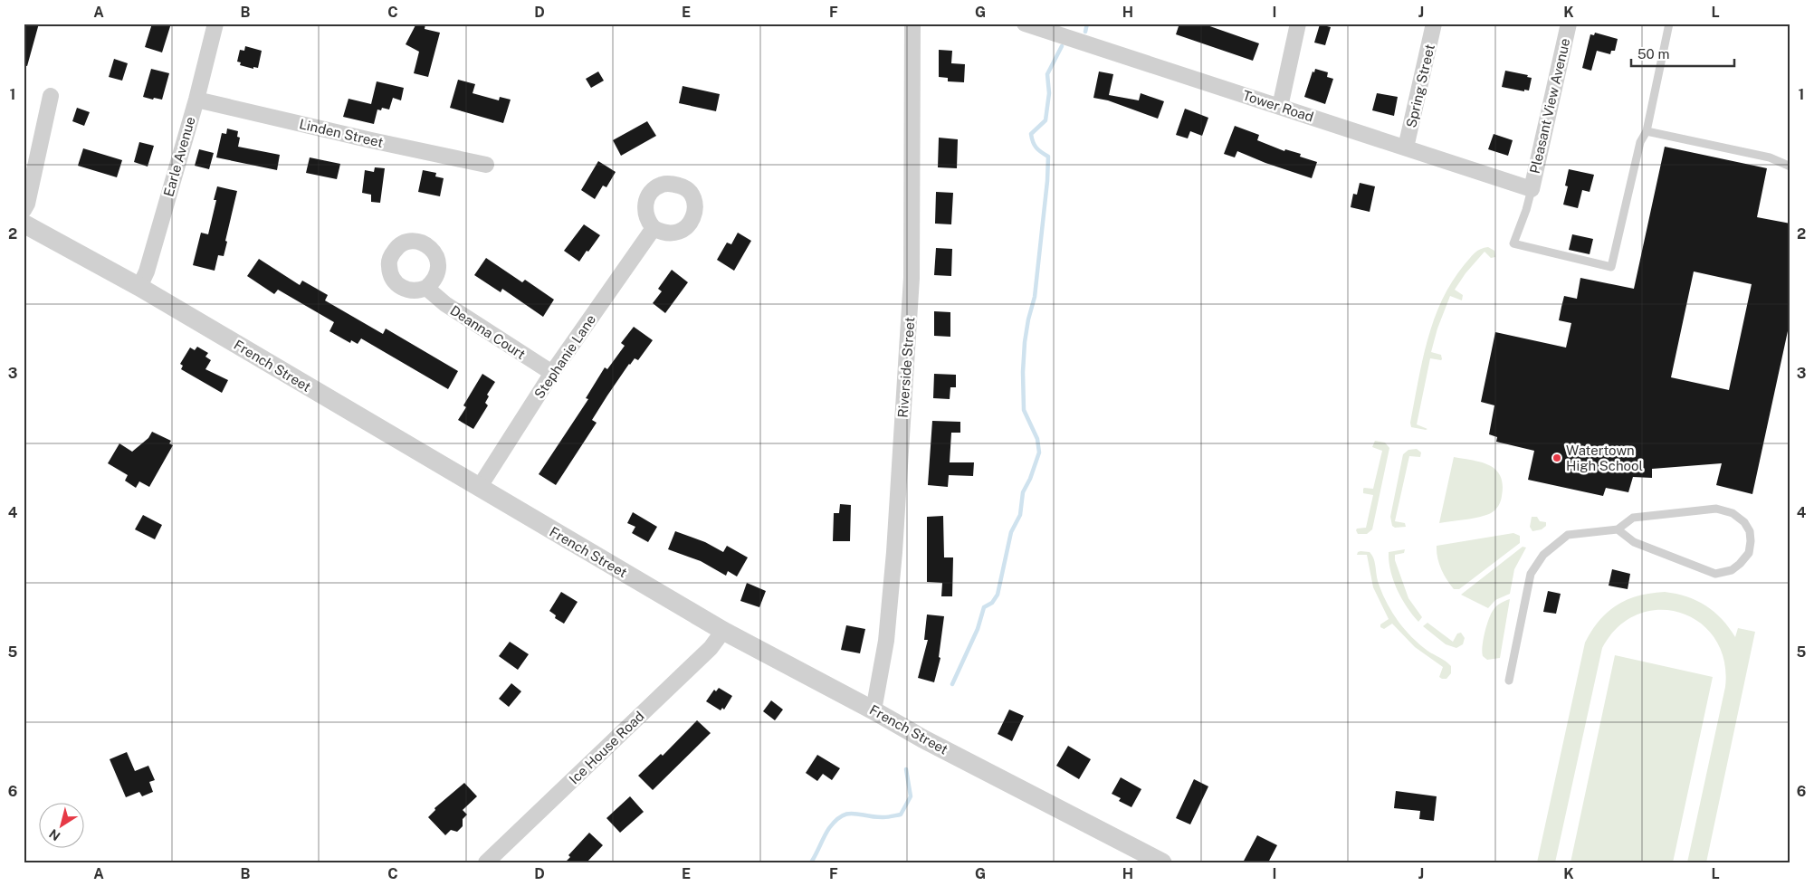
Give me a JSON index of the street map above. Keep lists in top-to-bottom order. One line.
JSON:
{"streets":{"street":["Spring Street","Tower Road","Pleasant View Avenue","Linden Street","Earle Avenue","Deanna Court","Stephanie Lane","French Street","Riverside Street","Ice House Road"]},"crossings":[["Spring Street","Tower Road"],["Tower Road","Pleasant View Avenue"],["Linden Street","Earle Avenue"],["Earle Avenue","French Street"],["Deanna Court","Stephanie Lane"],["Stephanie Lane","French Street"],["French Street","Riverside Street"],["French Street","Ice House Road"]],"places":["Watertown High School"],"scale_bar":"50 m","north":"bottom left","grid":{"columns":["A","B","C","D","E","F","G","H","I","J","K","L"],"rows":["1","2","3","4","5","6"]}}
